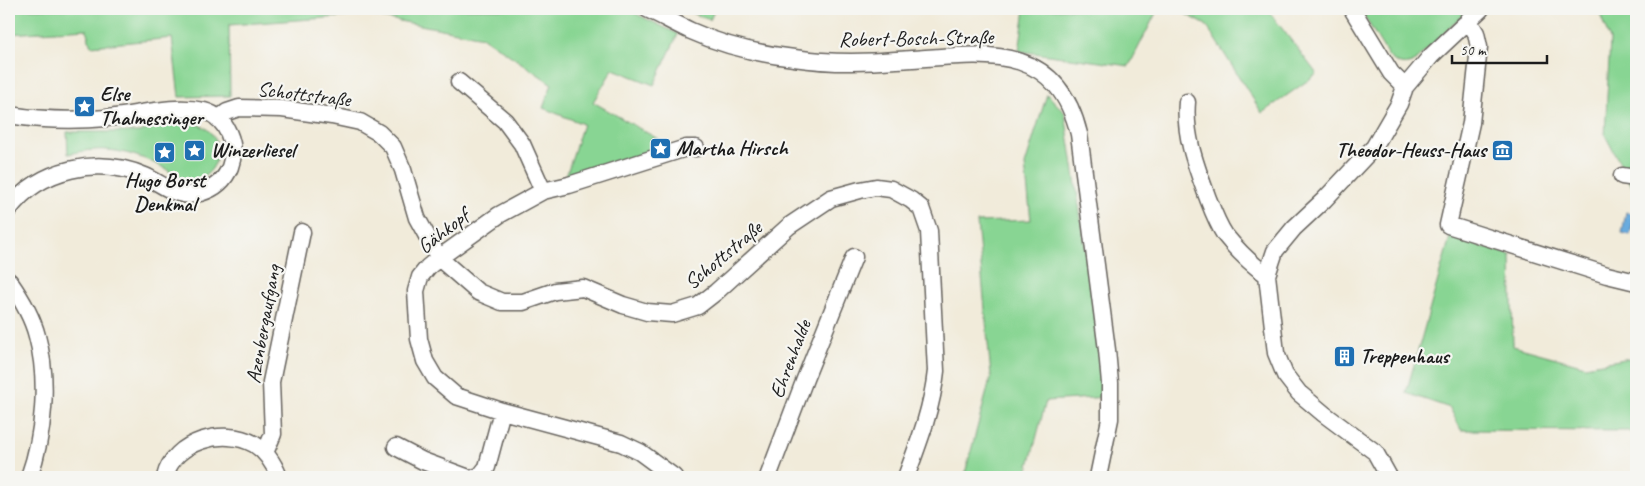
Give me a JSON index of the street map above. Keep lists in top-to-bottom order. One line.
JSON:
{"streets":{"street":["Robert-Bosch-Straße","Schottstraße","Gähkopf","Azenbergaufgang","Ehrenhalde"]},"crossings":[["Schottstraße","Gähkopf"]],"places":{"place":["Else Thalmessinger","Martha Hirsch","Winzerliesel","Hugo Borst Denkmal"],"museum":["Theodor-Heuss-Haus"],"building":["Treppenhaus"]},"scale_bar":"50 m"}
